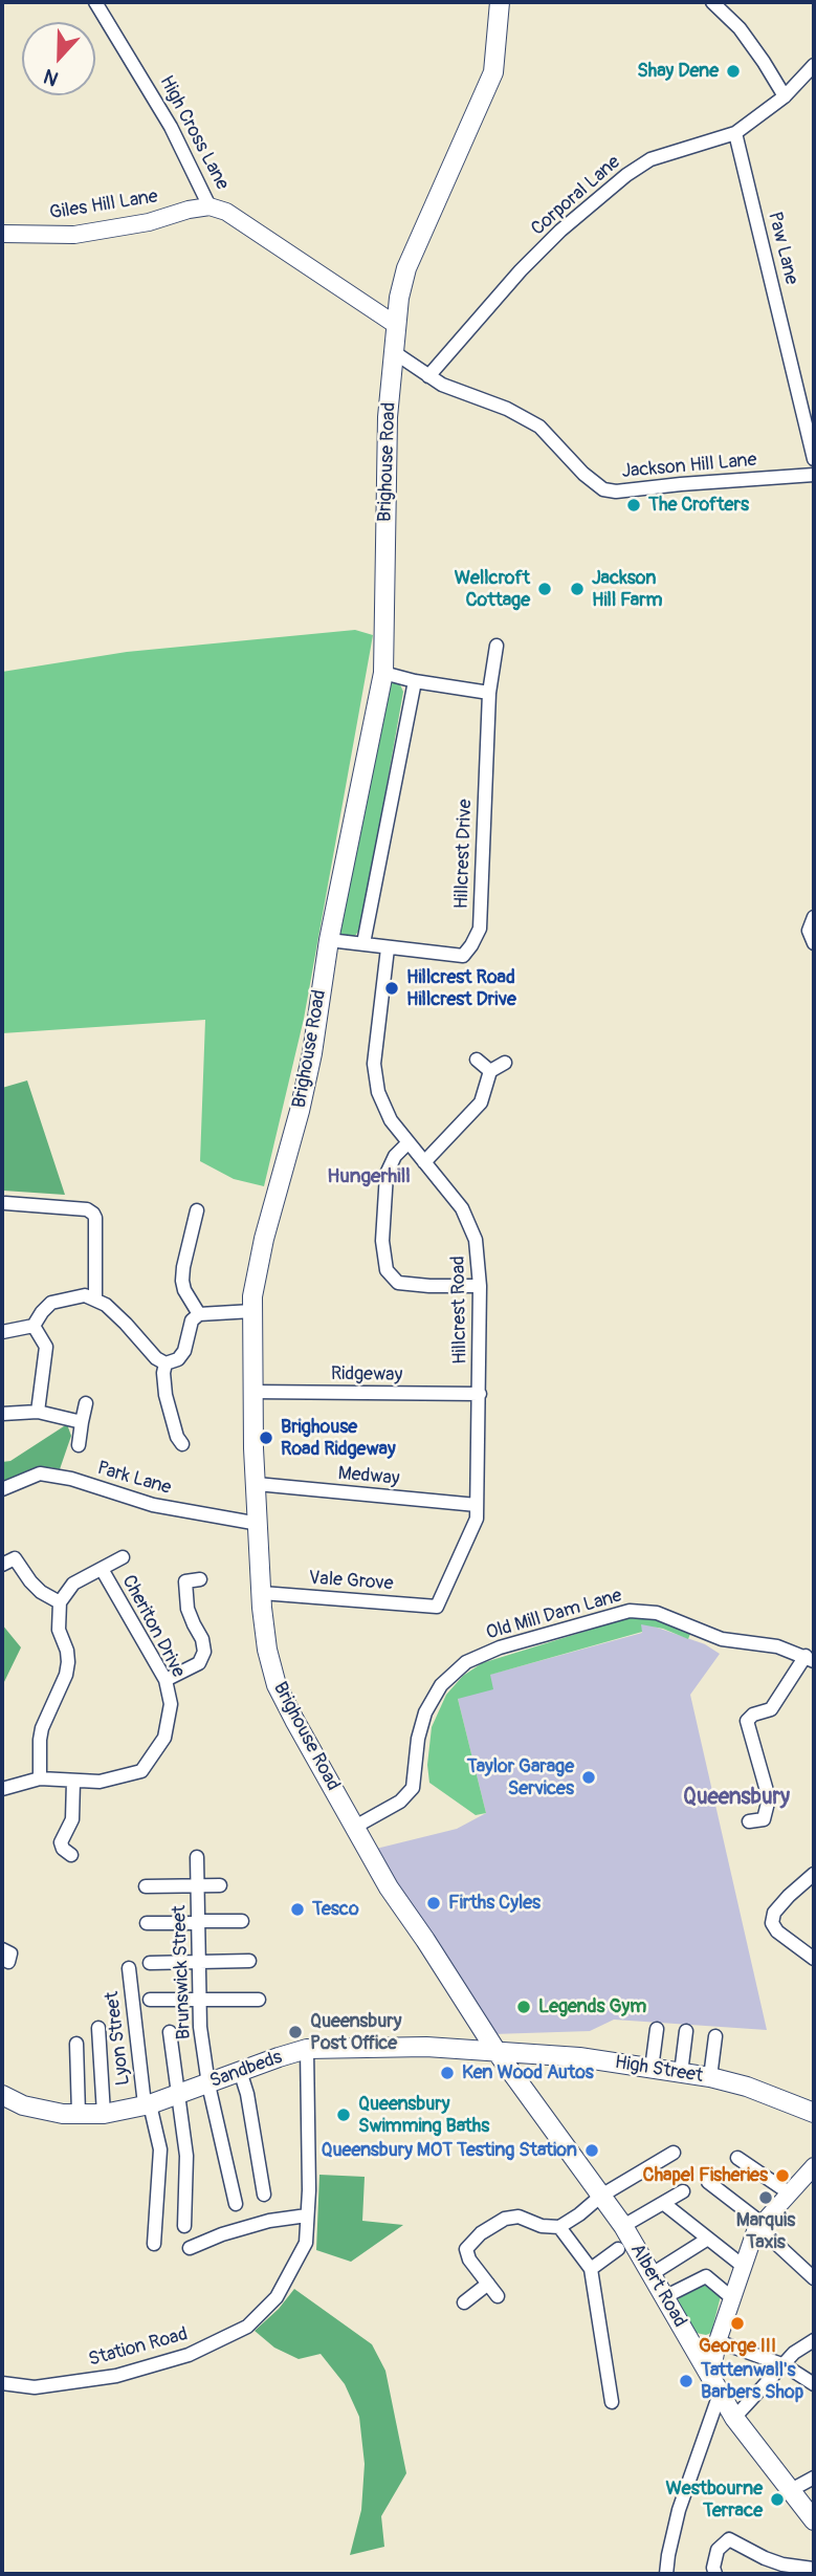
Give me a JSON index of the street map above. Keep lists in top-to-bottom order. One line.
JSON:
{"streets":{"main road":["Brighouse Road","Sandbeds","High Street","Albert Road"],"street":["High Cross Lane","Corporal Lane","Giles Hill Lane","Paw Lane","Jackson Hill Lane","Hillcrest Drive","Hillcrest Road","Ridgeway","Medway","Park Lane","Vale Grove","Old Mill Dam Lane","Cheriton Drive","Brunswick Street","Lyon Street","Station Road"]},"crossings":[["High Cross Lane","Giles Hill Lane"],["High Cross Lane","Brighouse Road"],["Corporal Lane","Paw Lane"],["Corporal Lane","Jackson Hill Lane"],["Brighouse Road","Jackson Hill Lane"],["Brighouse Road","Hillcrest Drive"],["Brighouse Road","Ridgeway"],["Brighouse Road","Medway"],["Brighouse Road","Park Lane"],["Brighouse Road","Vale Grove"],["Brighouse Road","Old Mill Dam Lane"],["Brighouse Road","Sandbeds"],["Brighouse Road","High Street"],["Brighouse Road","Albert Road"],["Hillcrest Drive","Hillcrest Road"],["Hillcrest Road","Ridgeway"],["Hillcrest Road","Medway"],["Hillcrest Road","Vale Grove"],["Brunswick Street","Sandbeds"],["Lyon Street","Sandbeds"],["Sandbeds","High Street"],["Sandbeds","Albert Road"],["Sandbeds","Station Road"],["High Street","Albert Road"]],"districts":["Hungerhill","Queensbury"],"places":["Shay Dene","The Crofters","Wellcroft Cottage","Jackson Hill Farm","Hillcrest Road Hillcrest Drive","Brighouse Road Ridgeway","Taylor Garage Services","Firths Cyles","Tesco","Legends Gym","Queensbury Post Office","Ken Wood Autos","Queensbury Swimming Baths","Queensbury MOT Testing Station","Chapel Fisheries","Marquis Taxis","George III","Tattenwall's Barbers Shop","Westbourne Terrace"],"north":"bottom"}
